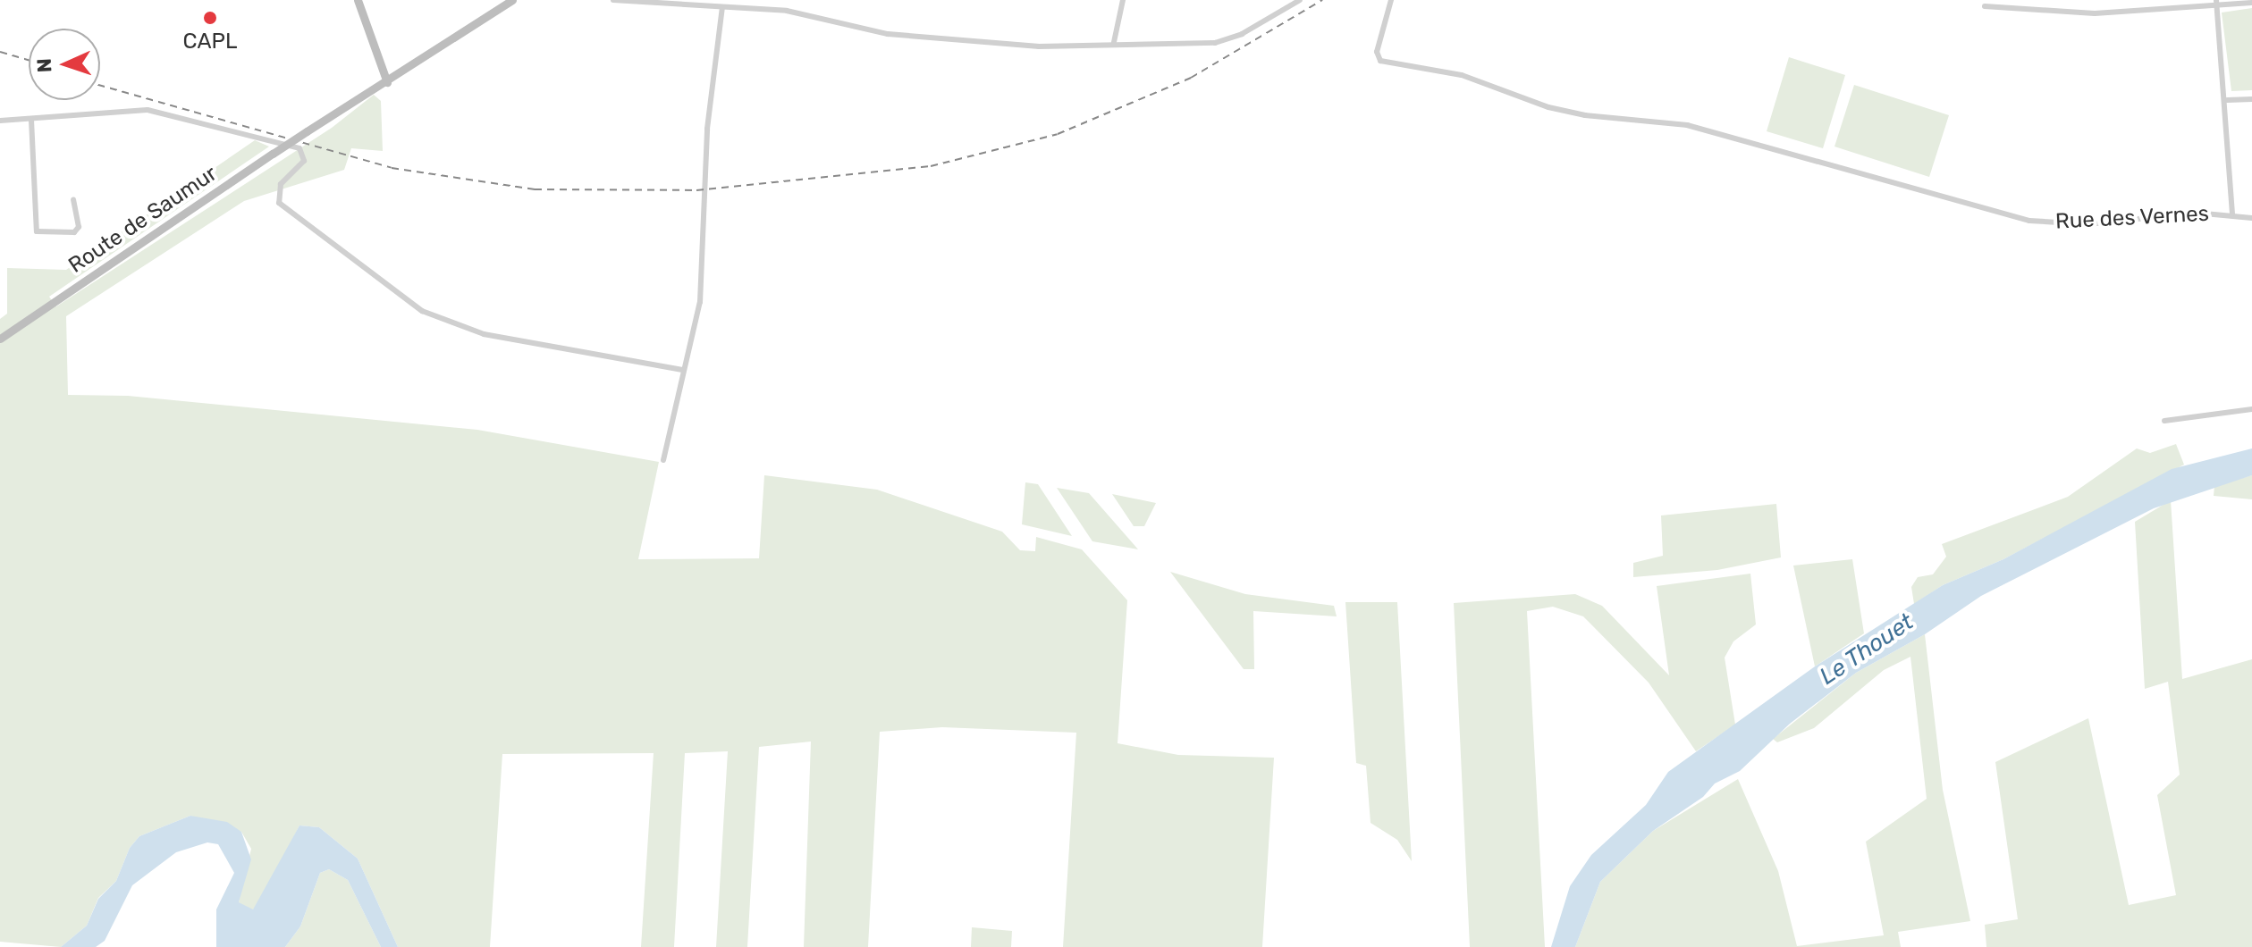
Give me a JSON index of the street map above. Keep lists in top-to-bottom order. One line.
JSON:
{"streets":{"main road":["Route de Saumur"],"street":["Rue des Vernes"]},"water":["Le Thouet"],"places":["CAPL"],"north":"left"}
